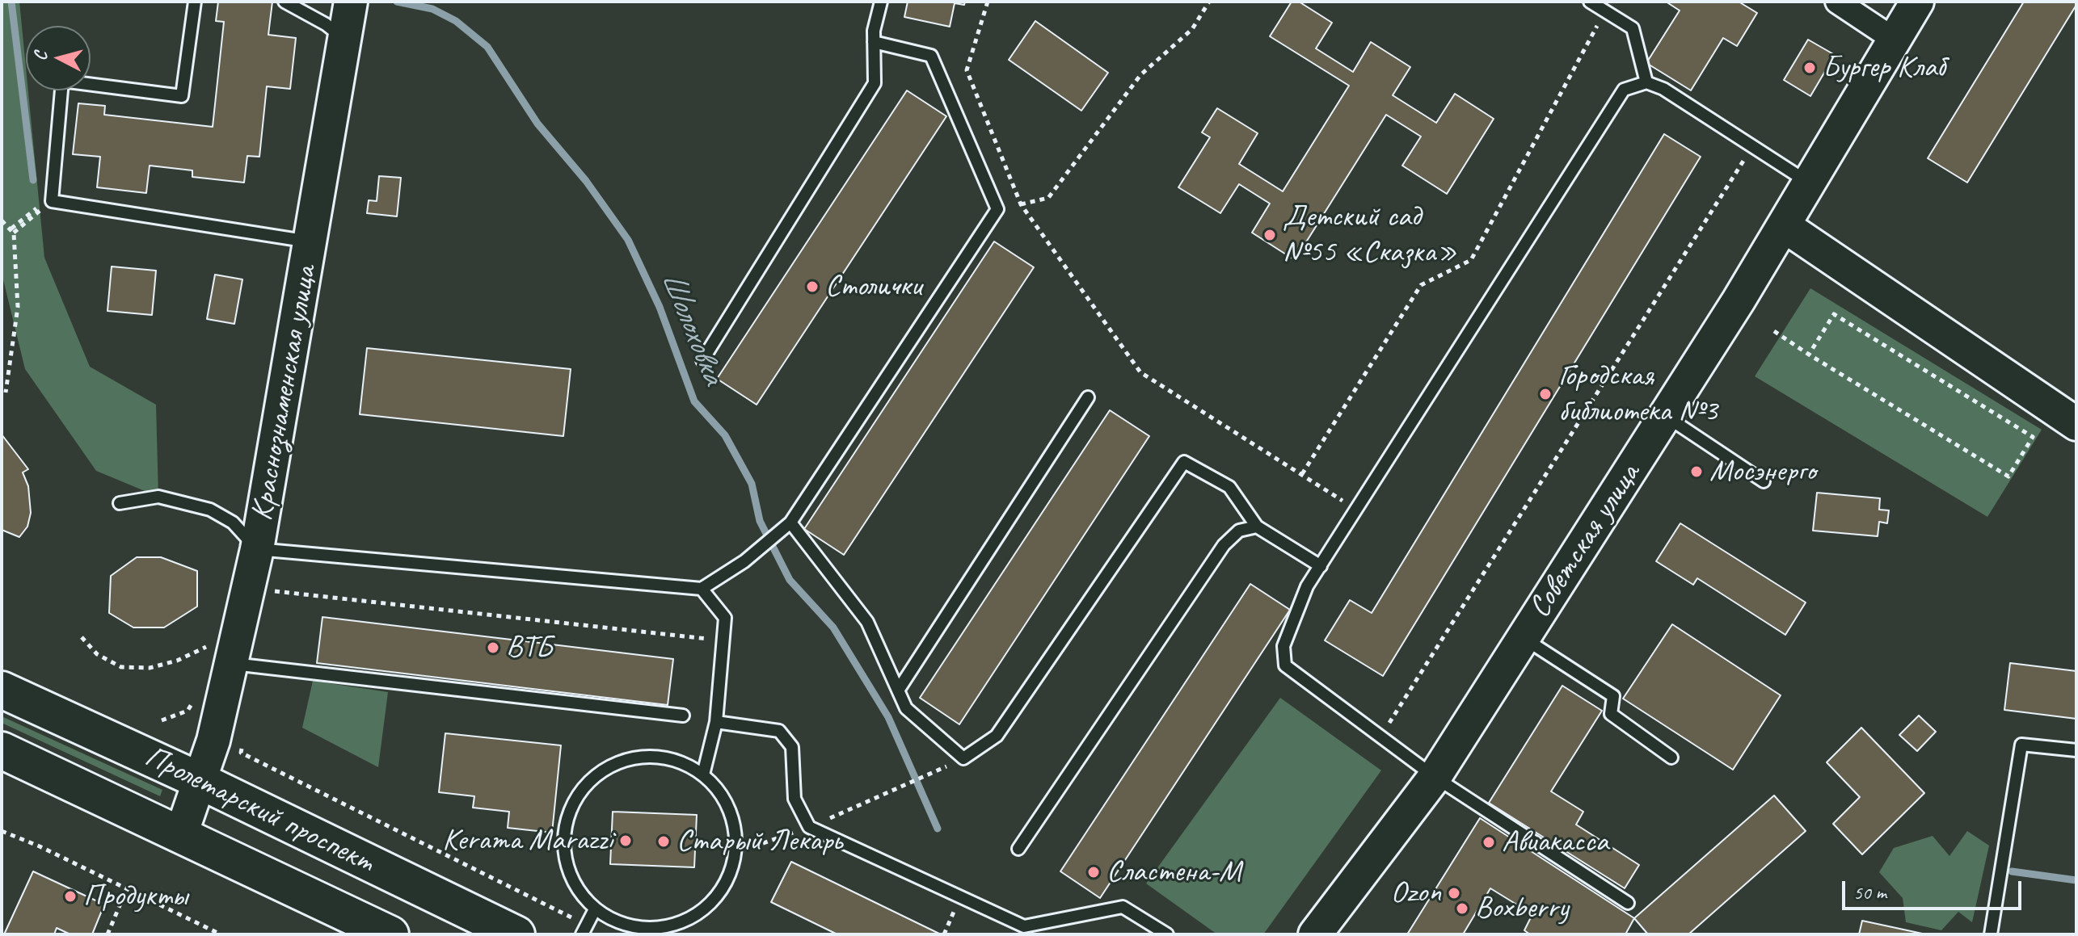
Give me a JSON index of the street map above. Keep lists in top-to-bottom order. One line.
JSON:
{"streets":{"main road":["Краснознаменская улица","Советская улица","Пролетарский проспект"]},"crossings":[["Краснознаменская улица","Пролетарский проспект"]],"water":["Шолоховка"],"places":["Бургер Клаб","Детский сад №55 «Сказка»","Столички","Городская библиотека №3","Мосэнерго","ВТБ","Kerama Marazzi","Старый Лекарь","Авиакасса","Сластена-М","Ozon","Продукты","Boxberry"],"scale_bar":"50 m","north":"left"}
